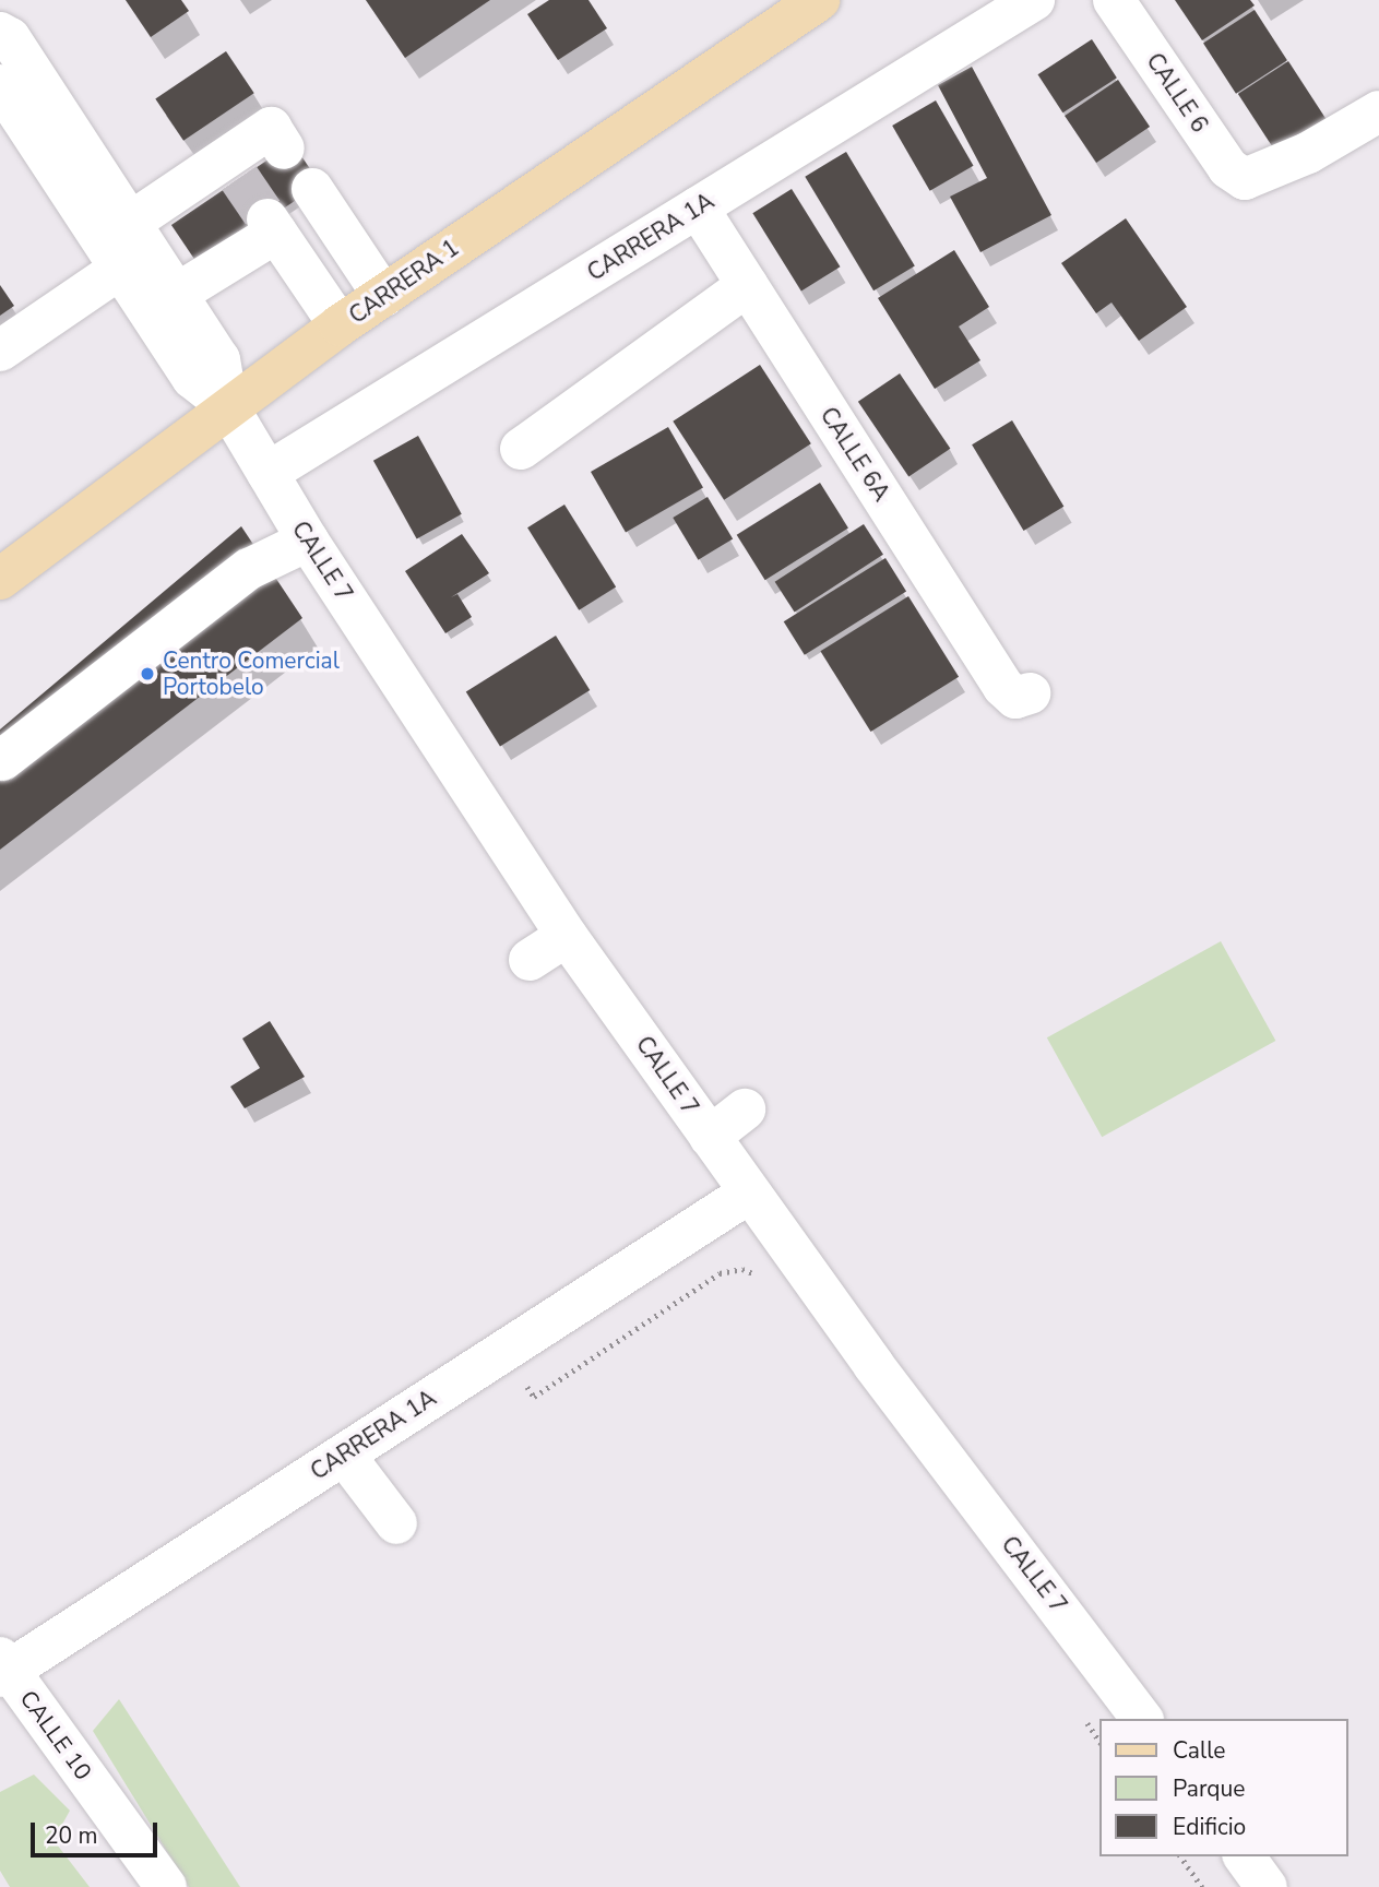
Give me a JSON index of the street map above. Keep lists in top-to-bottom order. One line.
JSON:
{"streets":{"main road":["CARRERA 1"],"street":["CALLE 6","CARRERA 1A","CALLE 6A","CALLE 7","CALLE 10"]},"crossings":[["CARRERA 1A","CALLE 6A"],["CARRERA 1A","CALLE 7"],["CARRERA 1A","CALLE 10"],["CARRERA 1","CALLE 7"]],"places":["Centro Comercial Portobelo"],"legend":["Calle","Parque","Edificio"],"scale_bar":"20 m"}
